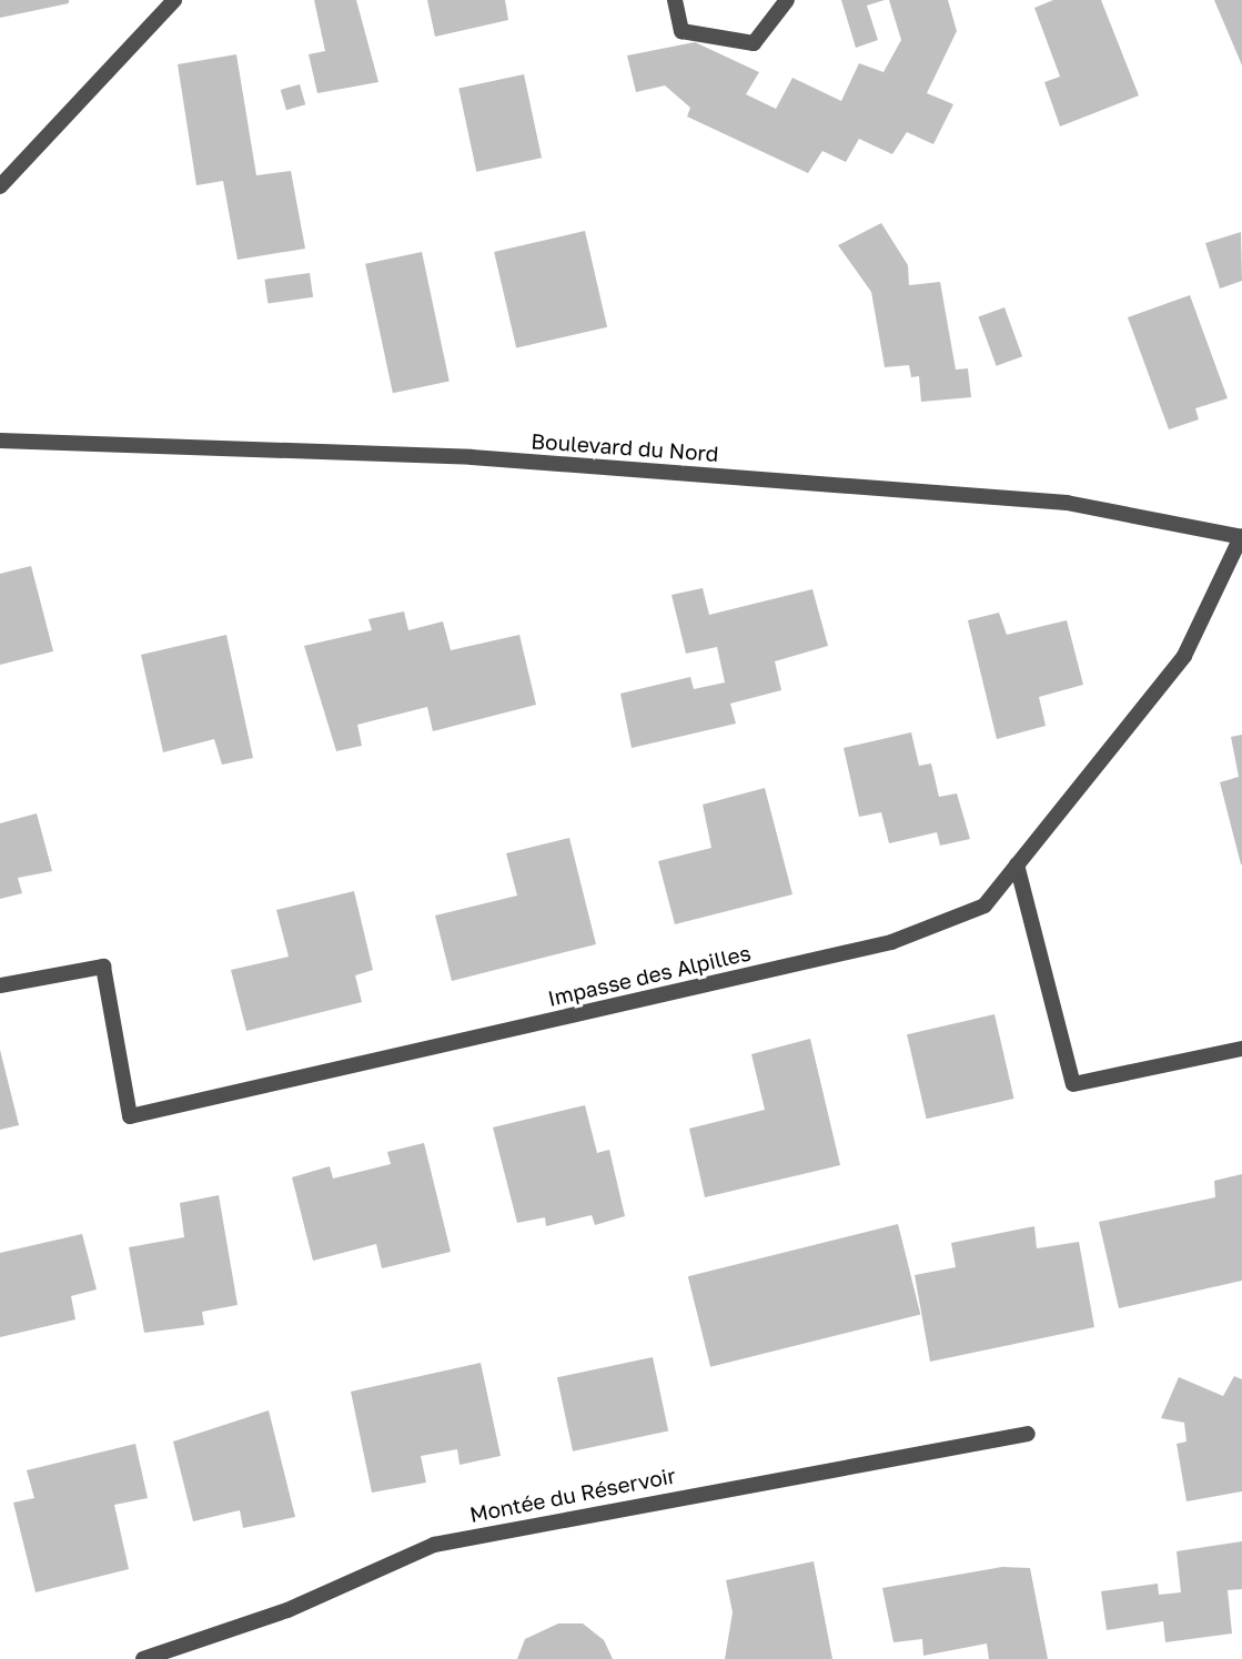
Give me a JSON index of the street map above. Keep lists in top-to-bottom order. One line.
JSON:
{"streets":{"street":["Boulevard du Nord","Impasse des Alpilles","Montée du Réservoir"]},"crossings":[["Boulevard du Nord","Impasse des Alpilles"]]}
